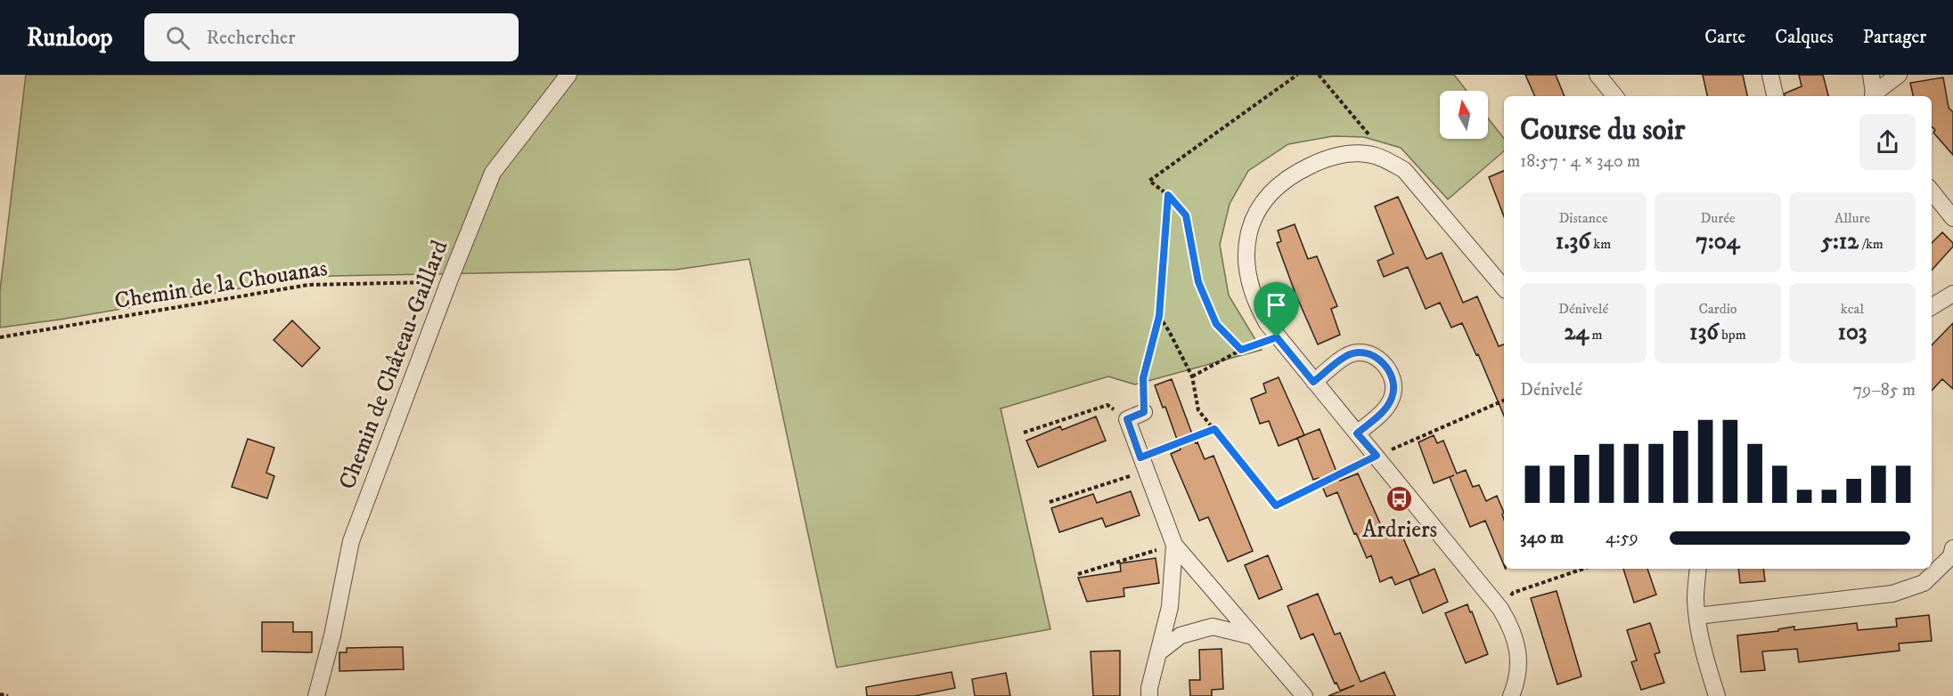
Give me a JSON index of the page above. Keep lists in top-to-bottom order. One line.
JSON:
{"streets":{"street":["Chemin de Château-Gaillard"],"path":["Chemin de la Chouanas"]},"crossings":[["Chemin de la Chouanas","Chemin de Château-Gaillard"]],"places":{"bus stop":["Ardriers"]},"north":"top","page":{"header":"Runloop","search":"Rechercher","nav":["Carte","Calques","Partager"],"heading":["Course du soir","18:57 · 4 × 340 m"],"stats":[["Distance","1.36 km"],["Durée","7:04"],["Allure","5:12 /km"],["Dénivelé","24 m"],["Cardio","136 bpm"],["kcal","103"]],"chart":["Dénivelé","79–85 m"],"list":[{"name":"340 m","note":"4:59"}]}}
